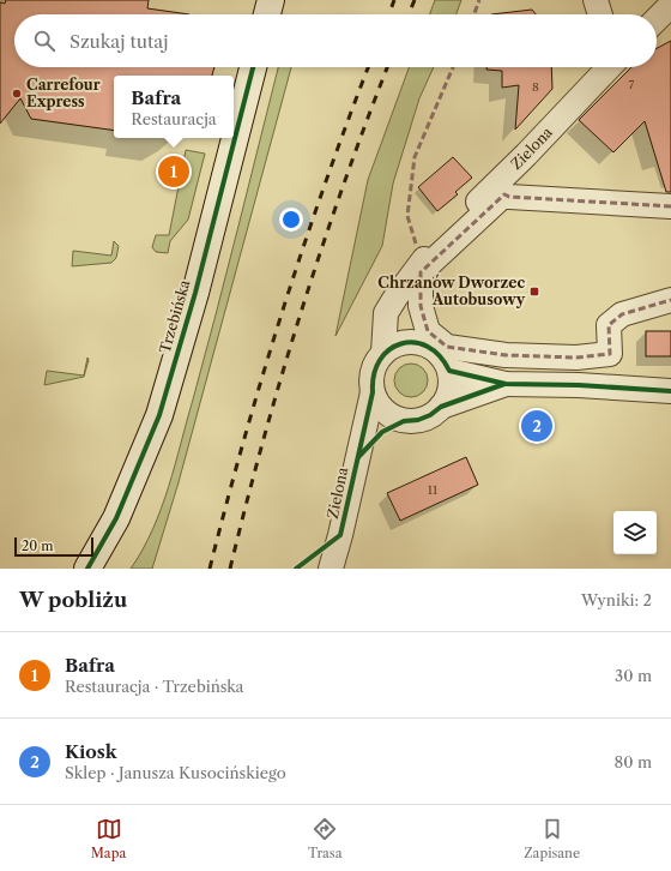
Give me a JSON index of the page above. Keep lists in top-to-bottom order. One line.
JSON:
{"streets":{"street":["Zielona","Trzebińska"]},"places":{"other":["Carrefour Express"],"transit":["Chrzanów Dworzec Autobusowy"]},"house_numbers":["7","8","11"],"scale_bar":"20 m","page":{"search":"Szukaj tutaj","popup":["Bafra","Restauracja"],"pins":["1","2"],"scale":"20 m","heading":["W pobliżu","Wyniki: 2"],"list":[{"mark":"1","name":"Bafra","note":"Restauracja · Trzebińska","value":"30 m"},{"mark":"2","name":"Kiosk","note":"Sklep · Janusza Kusocińskiego","value":"80 m"}],"nav":["Mapa","Trasa","Zapisane"]}}
